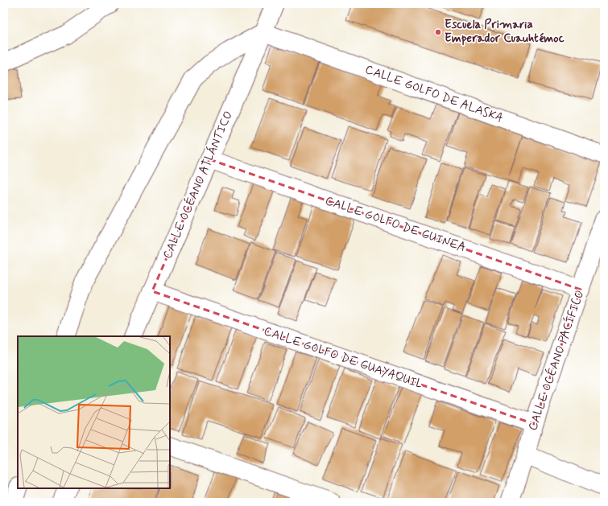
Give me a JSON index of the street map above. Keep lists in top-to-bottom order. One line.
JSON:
{"streets":{"street":["CALLE GOLFO DE ALASKA","CALLE OCÉANO ATLÁNTICO","CALLE GOLFO DE GUINEA","CALLE GOLFO DE GUAYAQUIL","CALLE OCÉANO PACÍFICO"]},"crossings":[["CALLE GOLFO DE ALASKA","CALLE OCÉANO ATLÁNTICO"],["CALLE OCÉANO ATLÁNTICO","CALLE GOLFO DE GUINEA"],["CALLE OCÉANO ATLÁNTICO","CALLE GOLFO DE GUAYAQUIL"],["CALLE GOLFO DE GUINEA","CALLE OCÉANO PACÍFICO"],["CALLE GOLFO DE GUAYAQUIL","CALLE OCÉANO PACÍFICO"]],"places":["Escuela Primaria Emperador Cuauhtémoc"]}
